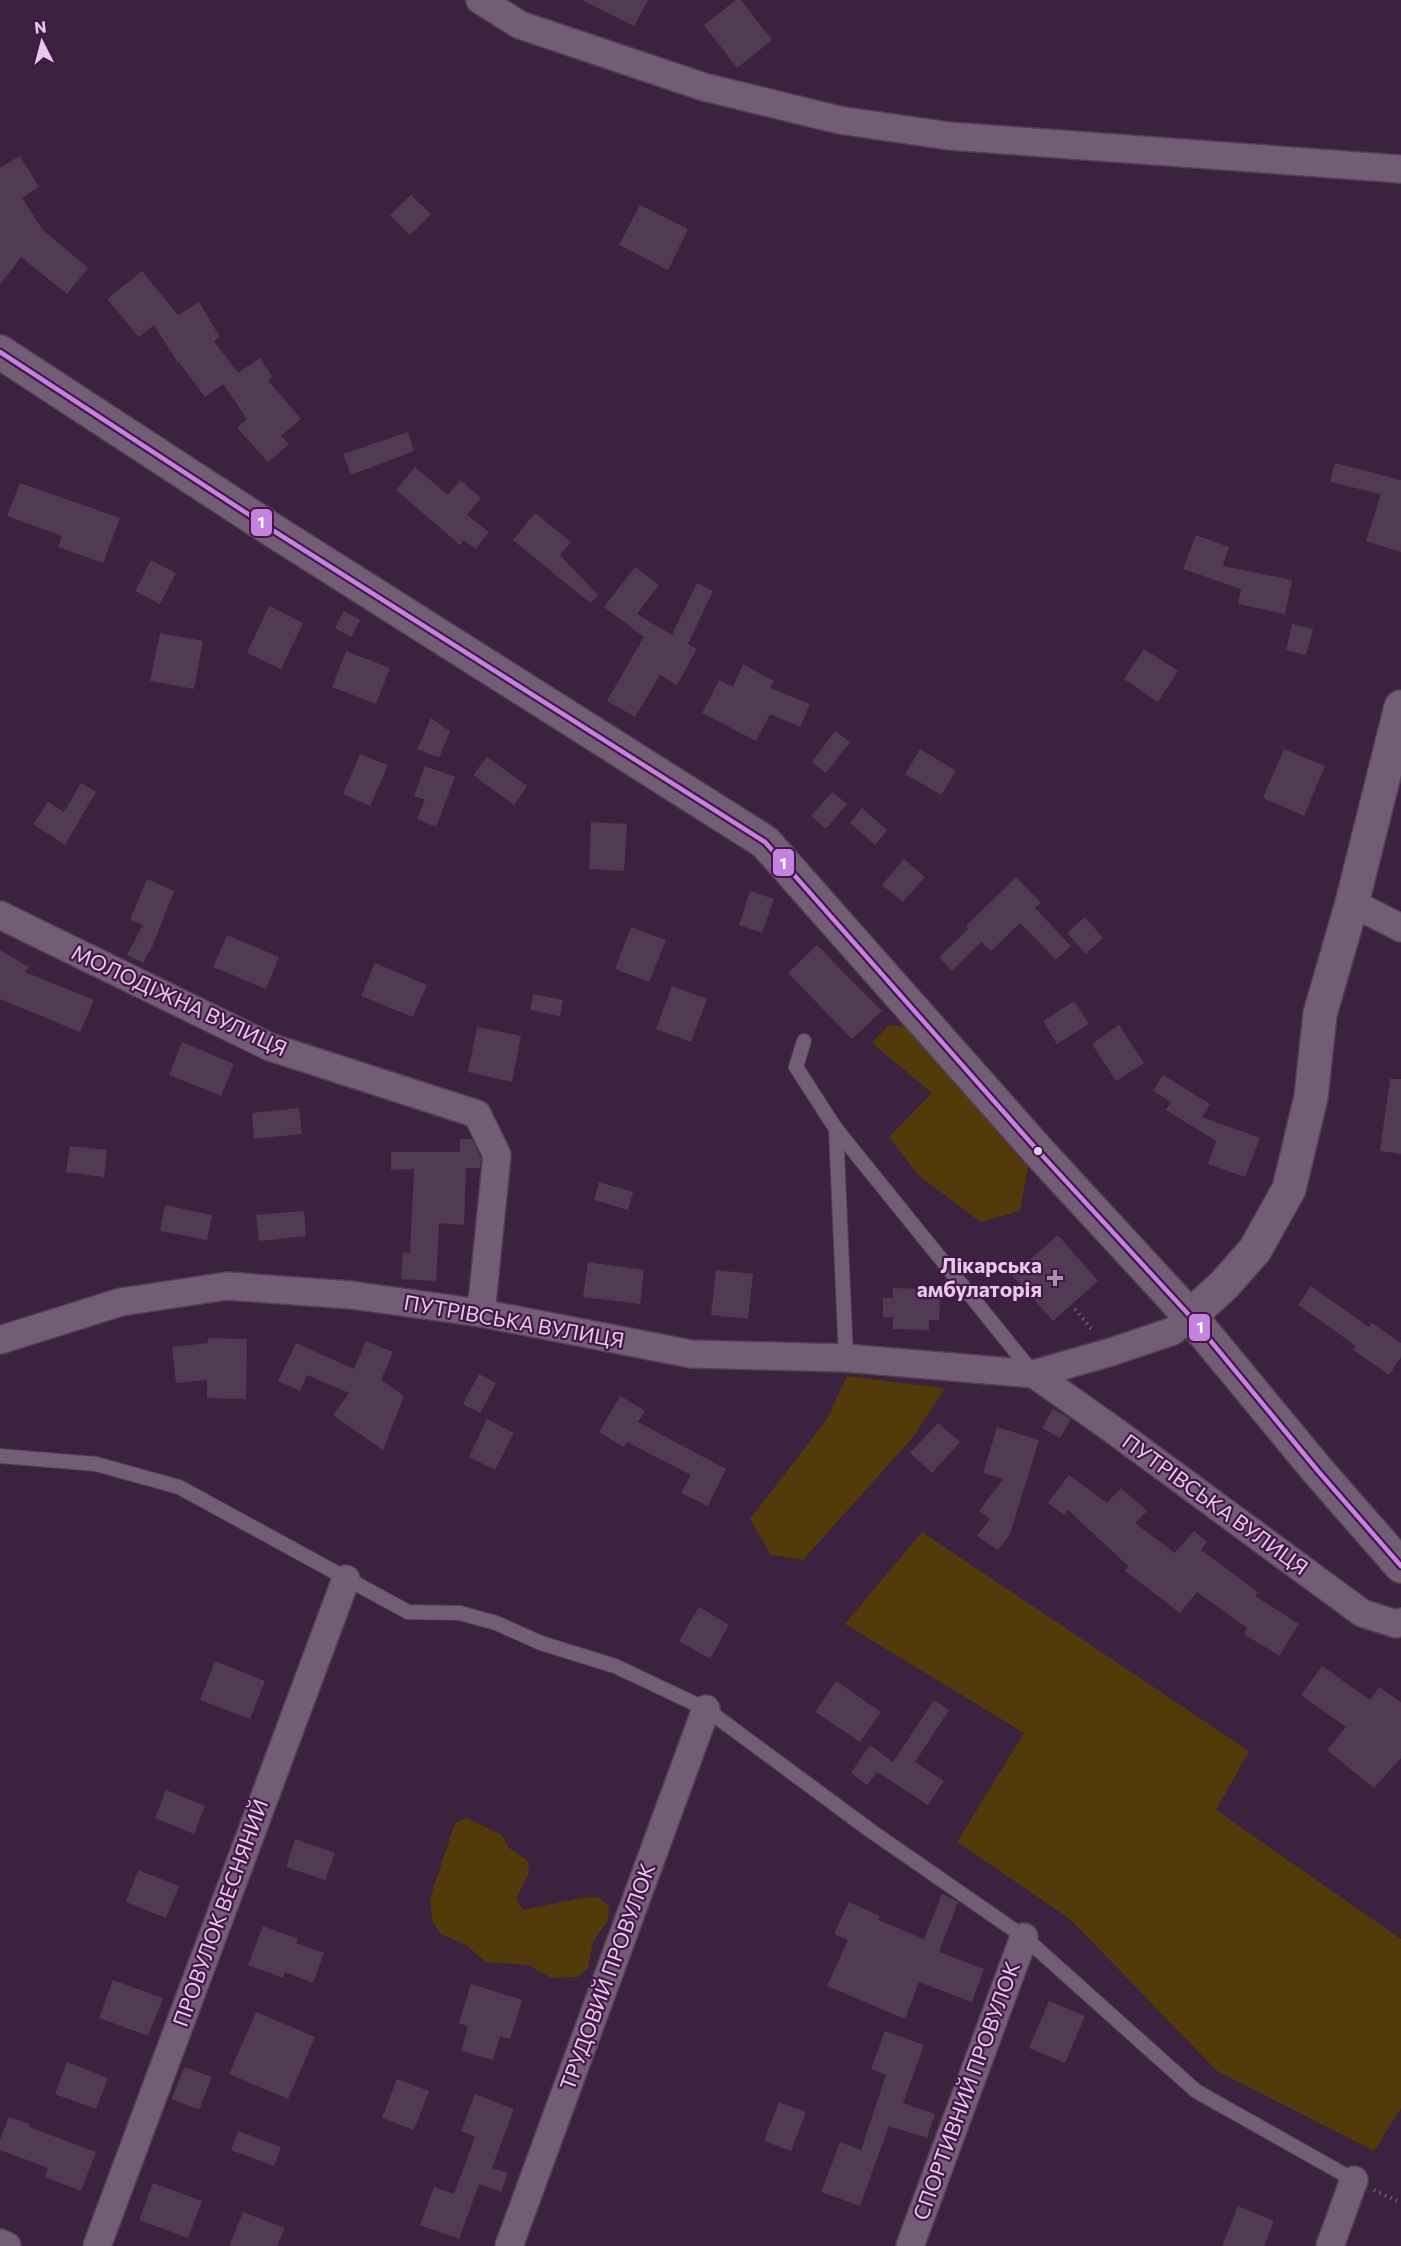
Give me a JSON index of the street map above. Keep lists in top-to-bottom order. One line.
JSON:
{"streets":{"street":["МОЛОДІЖНА ВУЛИЦЯ","ПУТРІВСЬКА ВУЛИЦЯ","ПРОВУЛОК ВЕСНЯНИЙ","ТРУДОВИЙ ПРОВУЛОК","СПОРТИВНИЙ ПРОВУЛОК"]},"crossings":[["МОЛОДІЖНА ВУЛИЦЯ","ПУТРІВСЬКА ВУЛИЦЯ"]],"places":{"health":["Лікарська амбулаторія"]},"lines":["transit line 1"],"north":"top"}
